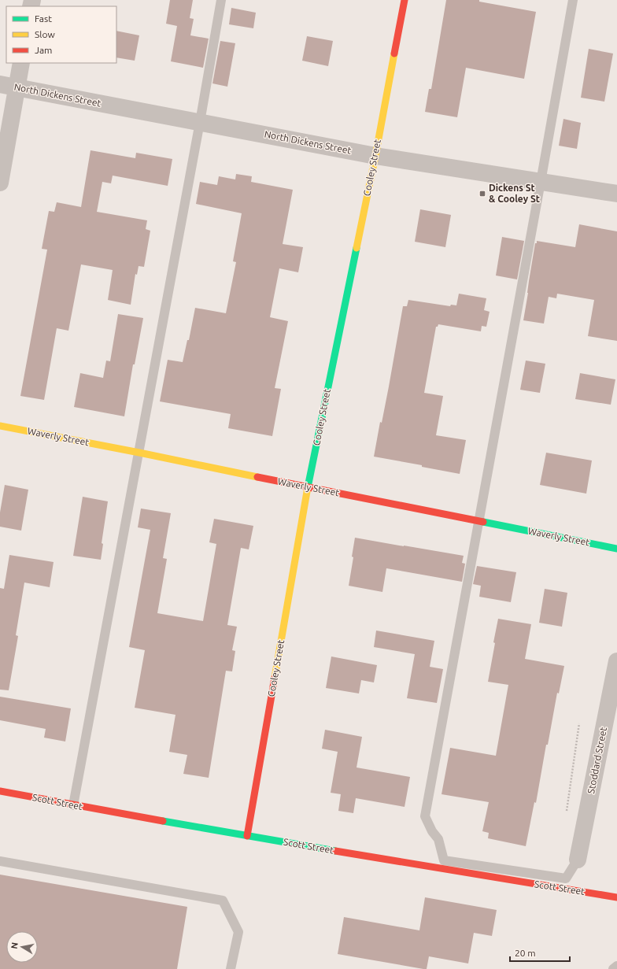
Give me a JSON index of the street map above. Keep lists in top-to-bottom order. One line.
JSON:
{"streets":{"street":["North Dickens Street","Cooley Street","Waverly Street","Stoddard Street","Scott Street"]},"crossings":[["North Dickens Street","Cooley Street"],["Cooley Street","Waverly Street"],["Cooley Street","Scott Street"]],"places":{"transit":["Dickens St & Cooley St"]},"legend":["Fast","Slow","Jam"],"scale_bar":"20 m","north":"left"}
